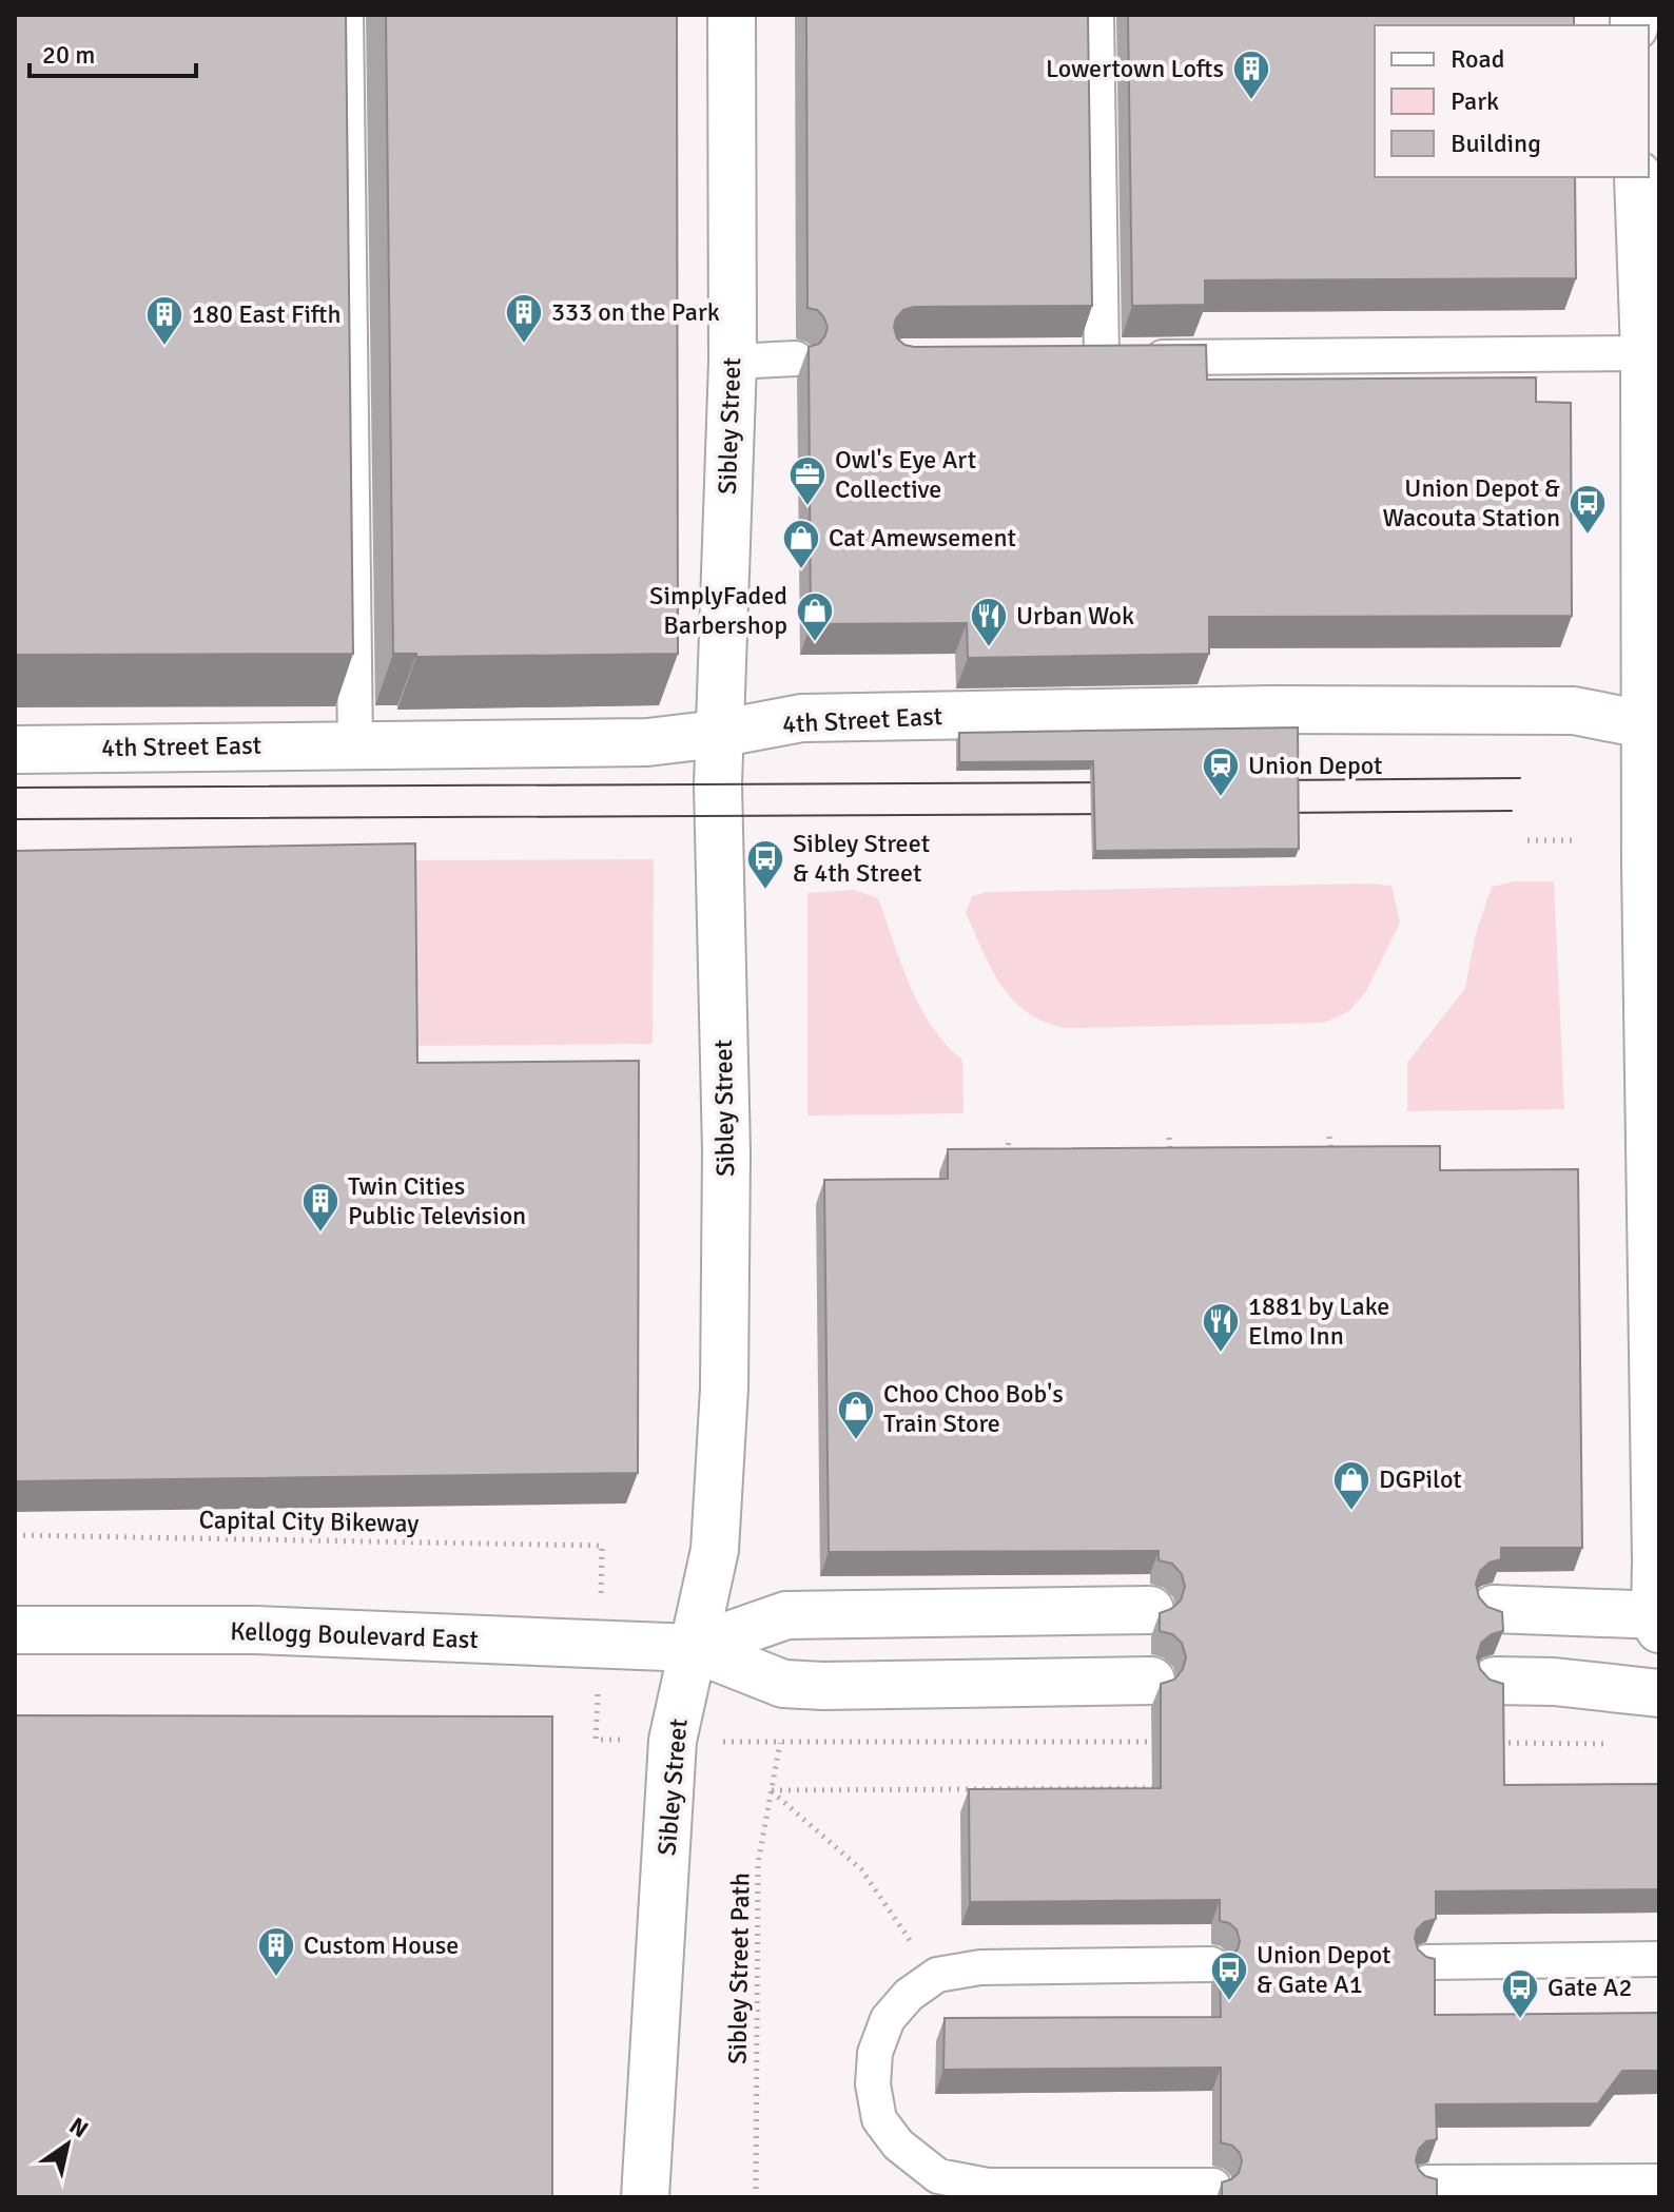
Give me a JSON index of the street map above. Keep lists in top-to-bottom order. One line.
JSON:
{"streets":{"main road":["Sibley Street","4th Street East","Kellogg Boulevard East"],"path":["Capital City Bikeway","Sibley Street Path"]},"crossings":[["Sibley Street","4th Street East"],["Sibley Street","Kellogg Boulevard East"]],"places":{"building":["Lowertown Lofts","333 on the Park","180 East Fifth","Twin Cities Public Television","Custom House"],"office":["Owl's Eye Art Collective"],"bus stop":["Union Depot & Wacouta Station","Sibley Street & 4th Street","Union Depot & Gate A1","Gate A2"],"shop":["Cat Amewsement","SimplyFaded Barbershop","Choo Choo Bob's Train Store","DGPilot"],"restaurant":["Urban Wok","1881 by Lake Elmo Inn"],"station":["Union Depot"]},"legend":["Road","Park","Building"],"scale_bar":"20 m","north":"top right"}
